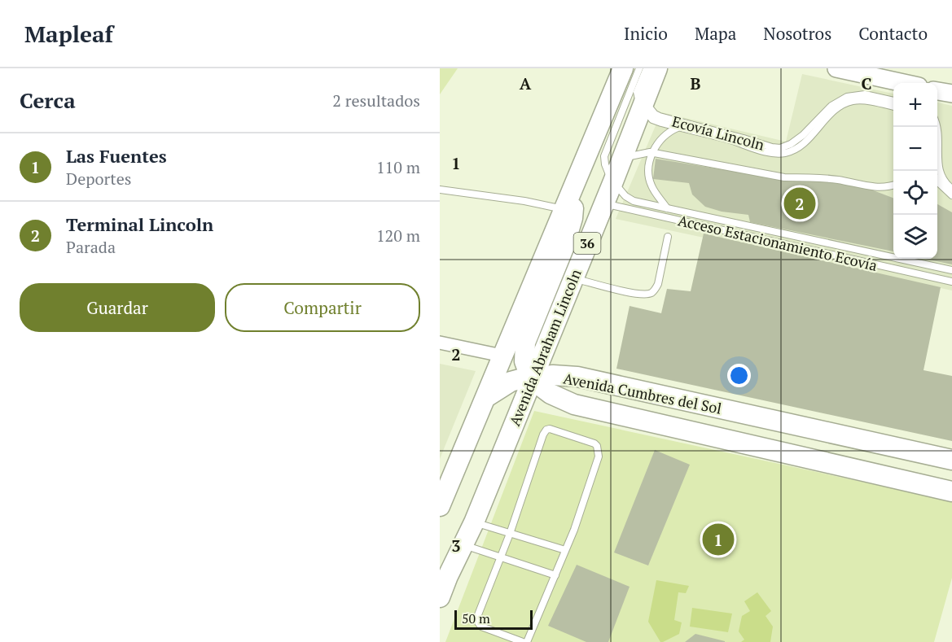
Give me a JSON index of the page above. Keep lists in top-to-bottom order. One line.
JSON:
{"streets":{"main road":["36","Avenida Abraham Lincoln","Avenida Cumbres del Sol"],"lane":["Ecovía Lincoln","Acceso Estacionamiento Ecovía"]},"crossings":[["Ecovía Lincoln","Avenida Abraham Lincoln"],["Acceso Estacionamiento Ecovía","Avenida Abraham Lincoln"],["Avenida Abraham Lincoln","Avenida Cumbres del Sol"]],"scale_bar":"50 m","page":{"header":"Mapleaf","nav":["Inicio","Mapa","Nosotros","Contacto"],"heading":["Cerca","2 resultados"],"map_buttons":["+","−"],"list":[{"mark":"1","name":"Las Fuentes","note":"Deportes","value":"110 m"},{"mark":"2","name":"Terminal Lincoln","note":"Parada","value":"120 m"}],"pins":["2","1"],"buttons":["Guardar","Compartir"],"scale":"50 m"},"grid":{"columns":["A","B","C"],"rows":["1","2","3"]}}
